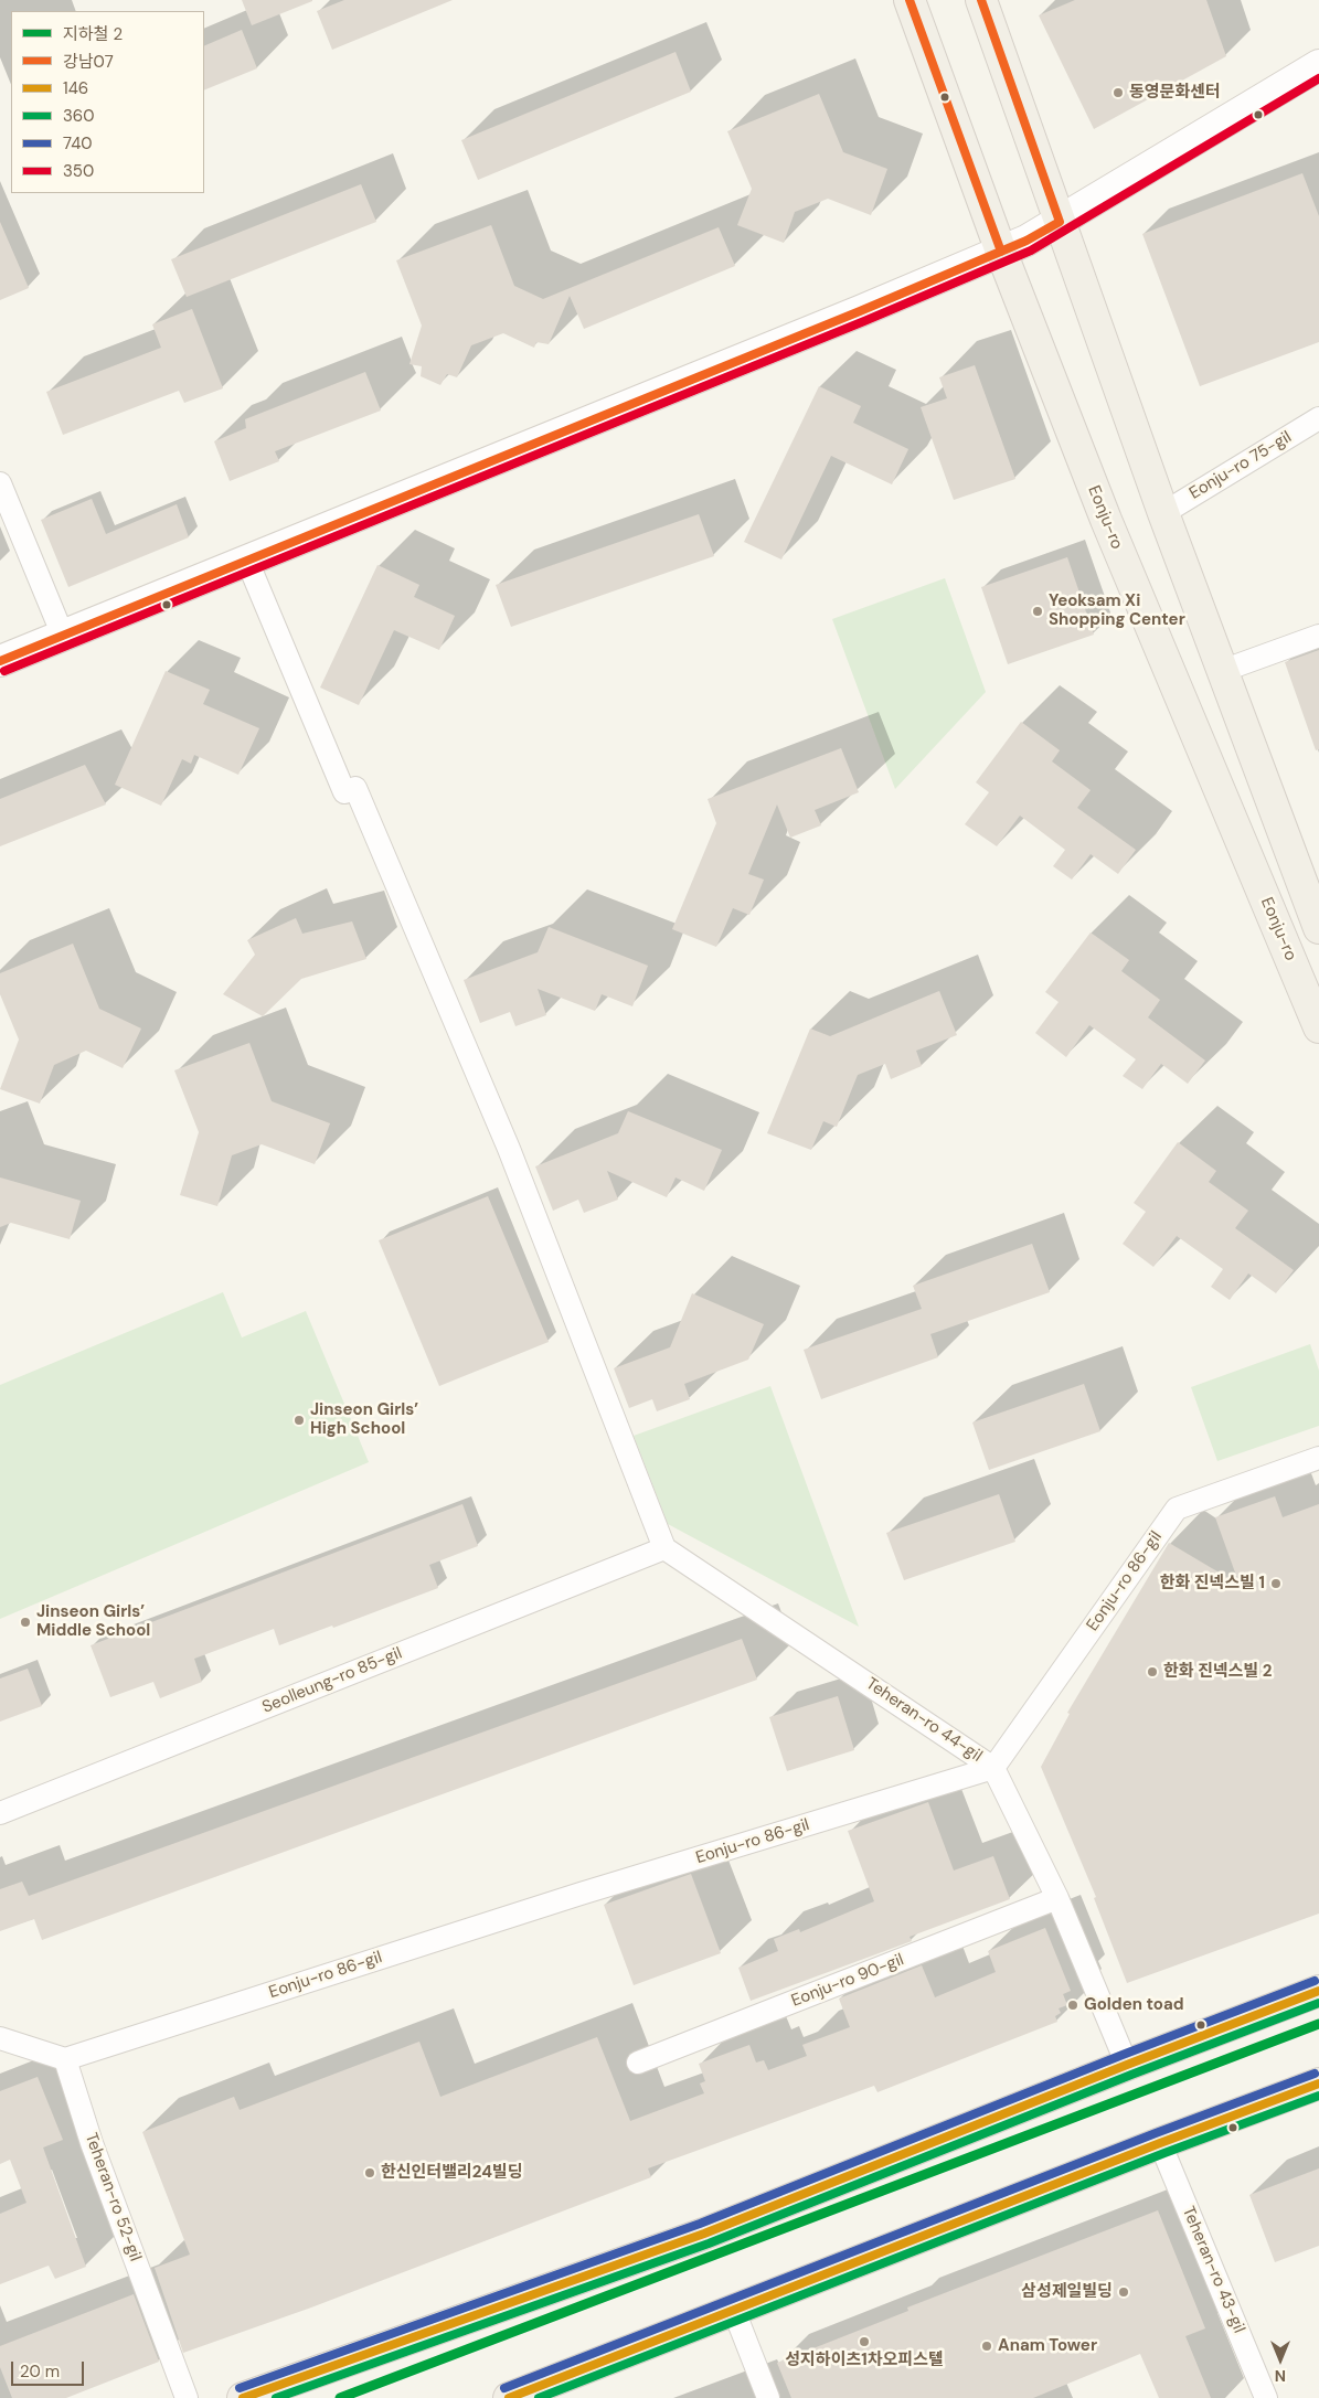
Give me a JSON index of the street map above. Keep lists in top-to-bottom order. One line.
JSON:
{"streets":{"main road":["Eonju-ro"],"street":["Eonju-ro 75-gil","Eonju-ro 86-gil","Seolleung-ro 85-gil","Teheran-ro 44-gil","Eonju-ro 90-gil","Teheran-ro 52-gil","Teheran-ro 43-gil"]},"crossings":[["Eonju-ro 86-gil","Teheran-ro 44-gil"],["Eonju-ro 86-gil","Teheran-ro 52-gil"],["Seolleung-ro 85-gil","Teheran-ro 44-gil"],["Teheran-ro 44-gil","Eonju-ro 90-gil"]],"places":["동영문화센터","Yeoksam Xi Shopping Center","Jinseon Girls’ High School","한화 진넥스빌 1","Jinseon Girls’ Middle School","한화 진넥스빌 2","Golden toad","한신인터밸리24빌딩","삼성제일빌딩","성지하이츠1차오피스텔","Anam Tower"],"lines":["transit line 강남07","transit line 350","transit line 740","transit line 146","transit line 360","metro line 2"],"legend":["지하철 2","강남07","146","360","740","350"],"scale_bar":"20 m","north":"bottom"}
